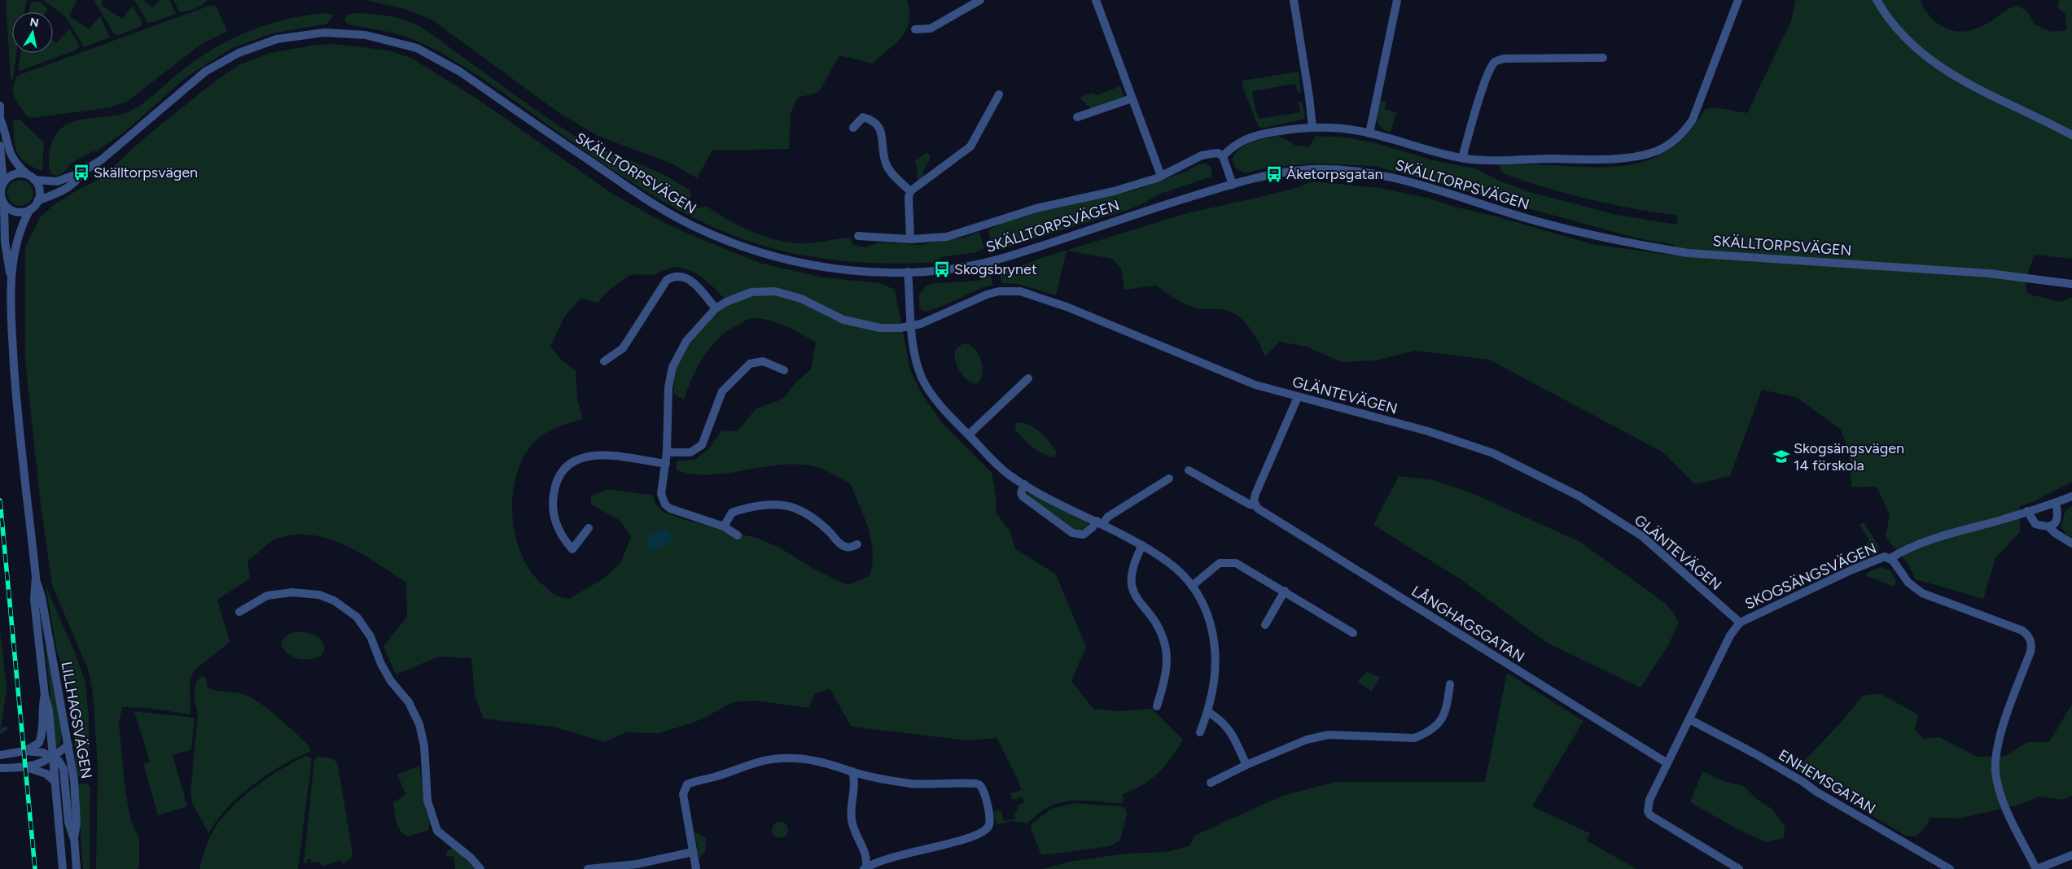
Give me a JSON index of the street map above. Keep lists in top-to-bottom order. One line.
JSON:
{"streets":{"street":["SKÄLLTORPSVÄGEN","GLÄNTEVÄGEN","SKOGSÄNGSVÄGEN","LÅNGHAGSGATAN","LILLHAGSVÄGEN","ENHEMSGATAN"]},"crossings":[["SKÄLLTORPSVÄGEN","LILLHAGSVÄGEN"],["GLÄNTEVÄGEN","SKOGSÄNGSVÄGEN"],["SKOGSÄNGSVÄGEN","LÅNGHAGSGATAN"],["SKOGSÄNGSVÄGEN","ENHEMSGATAN"]],"places":{"bus stop":["Skälltorpsvägen","Åketorpsgatan","Skogsbrynet"],"school or university":["Skogsängsvägen 14 förskola"]},"north":"top"}
